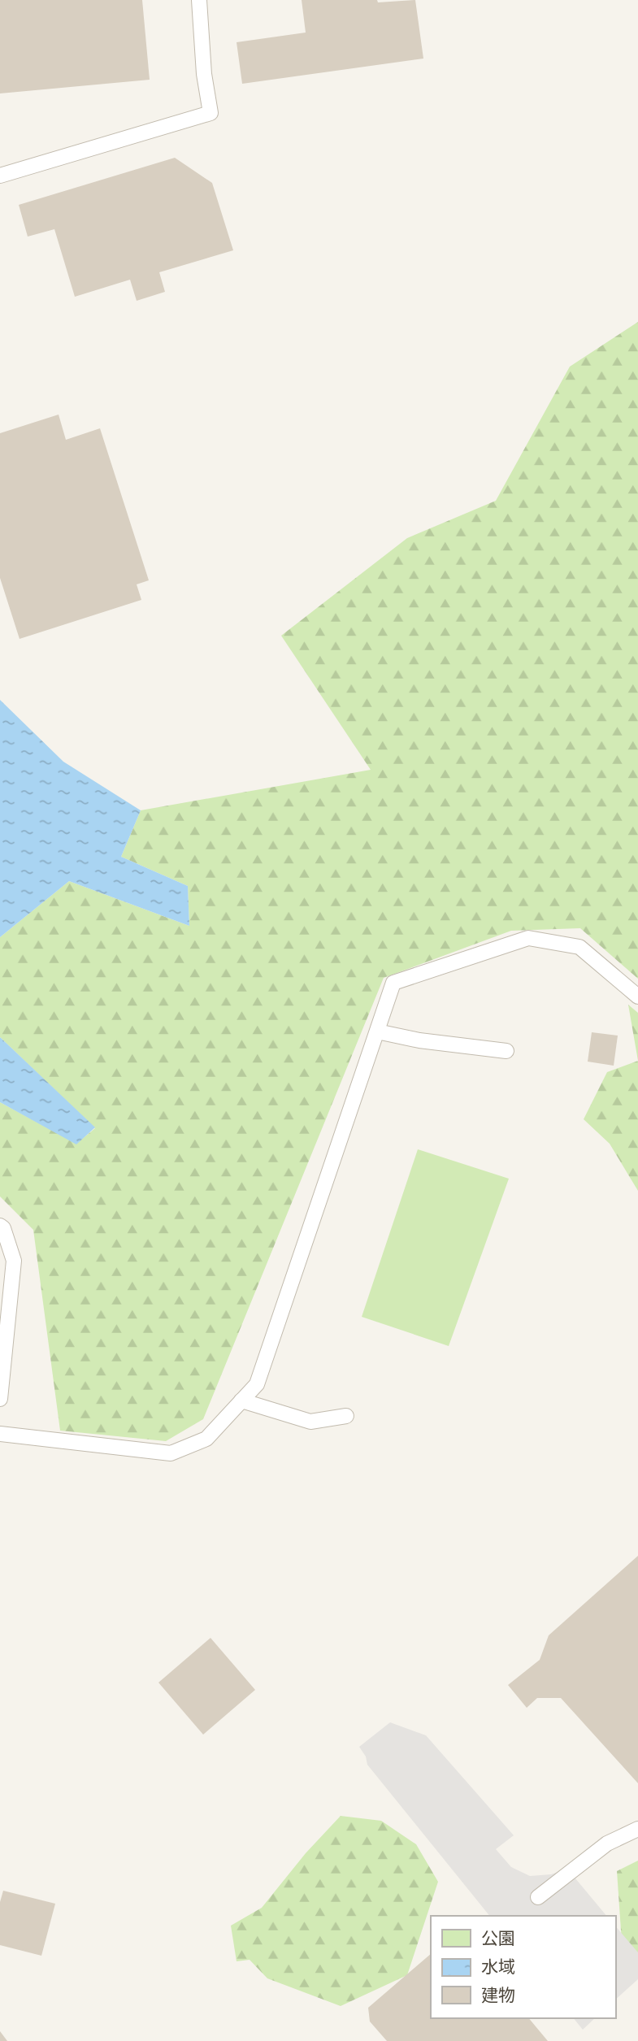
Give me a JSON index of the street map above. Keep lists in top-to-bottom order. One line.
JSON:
{"legend":["公園","水域","建物"]}
